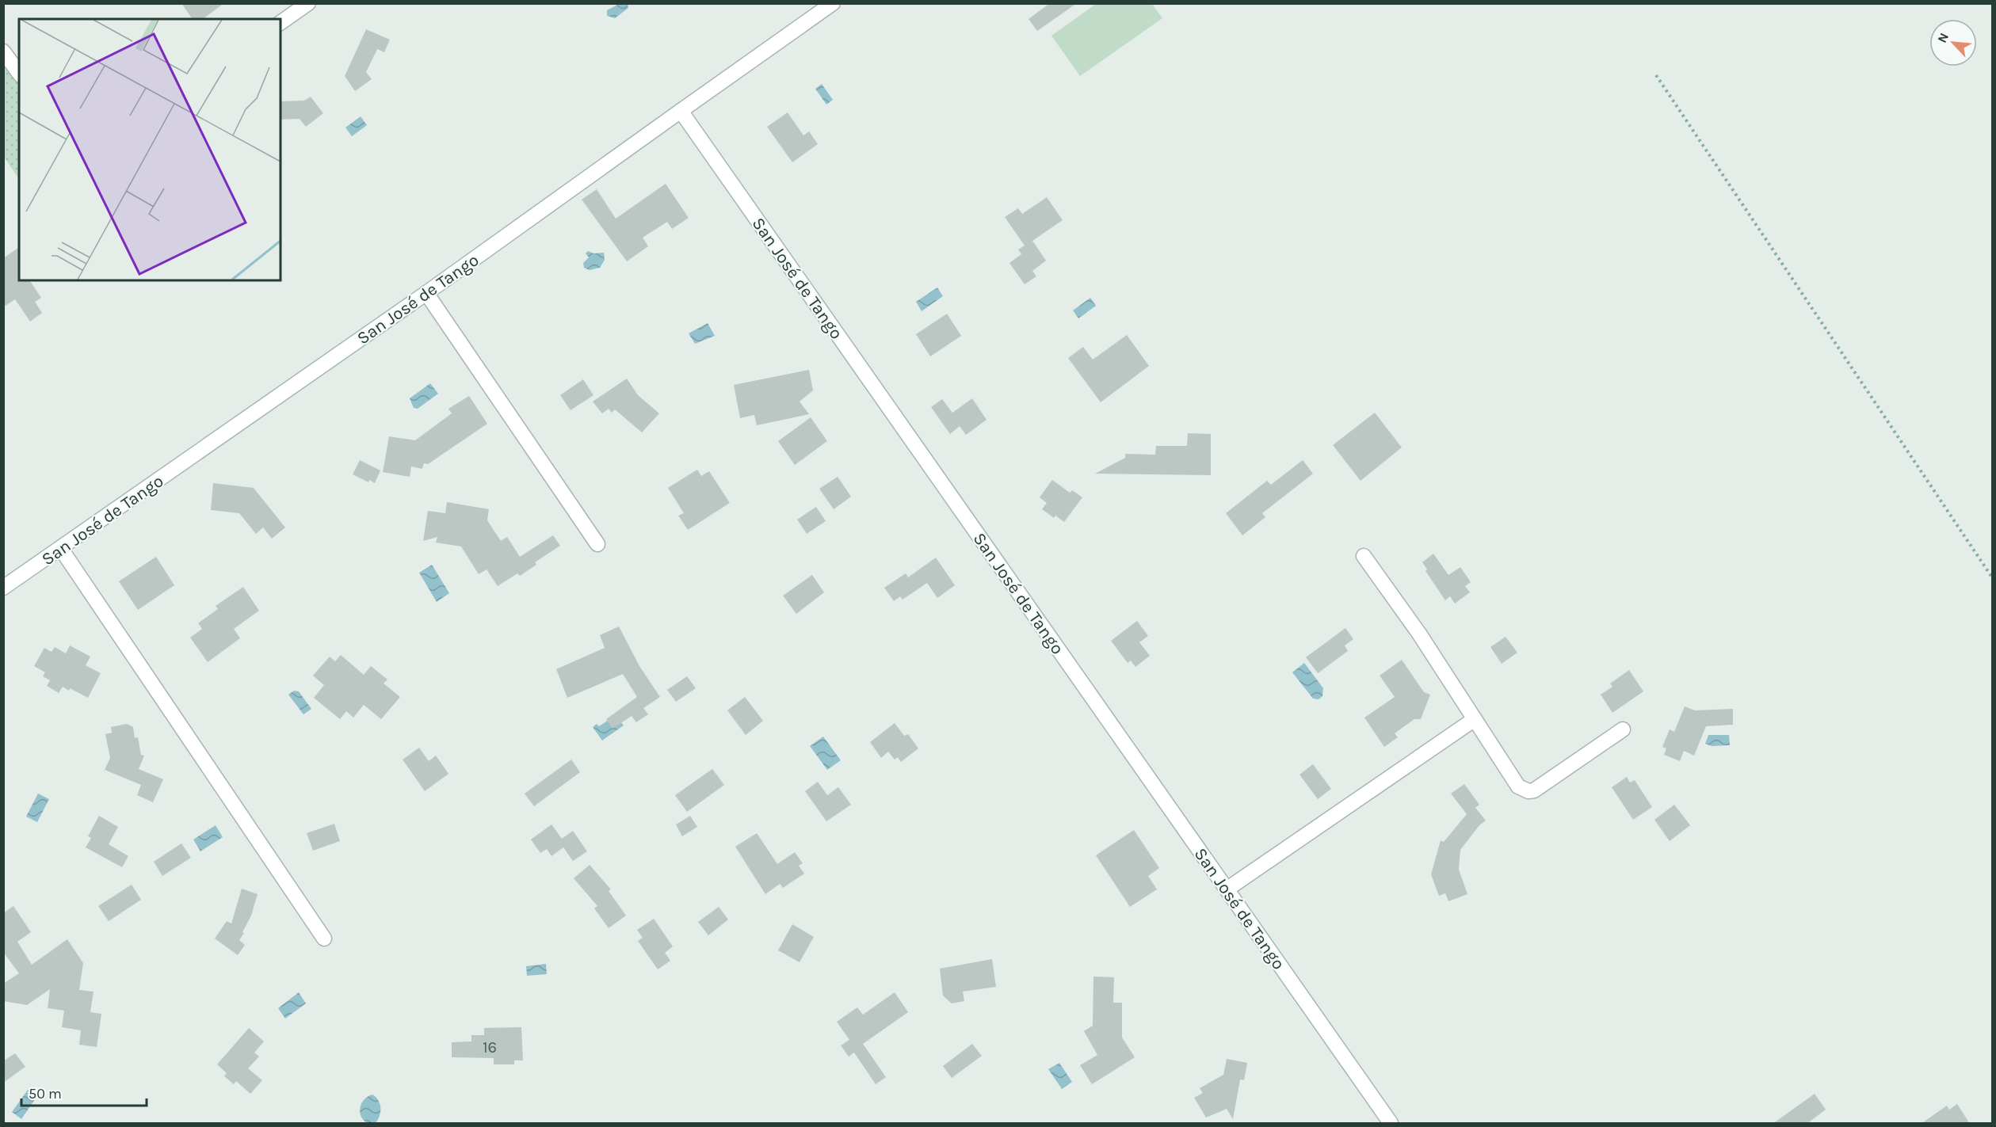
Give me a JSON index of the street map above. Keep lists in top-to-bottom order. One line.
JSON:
{"streets":{"street":["San José de Tango"]},"house_numbers":["16"],"scale_bar":"50 m","north":"top left"}
